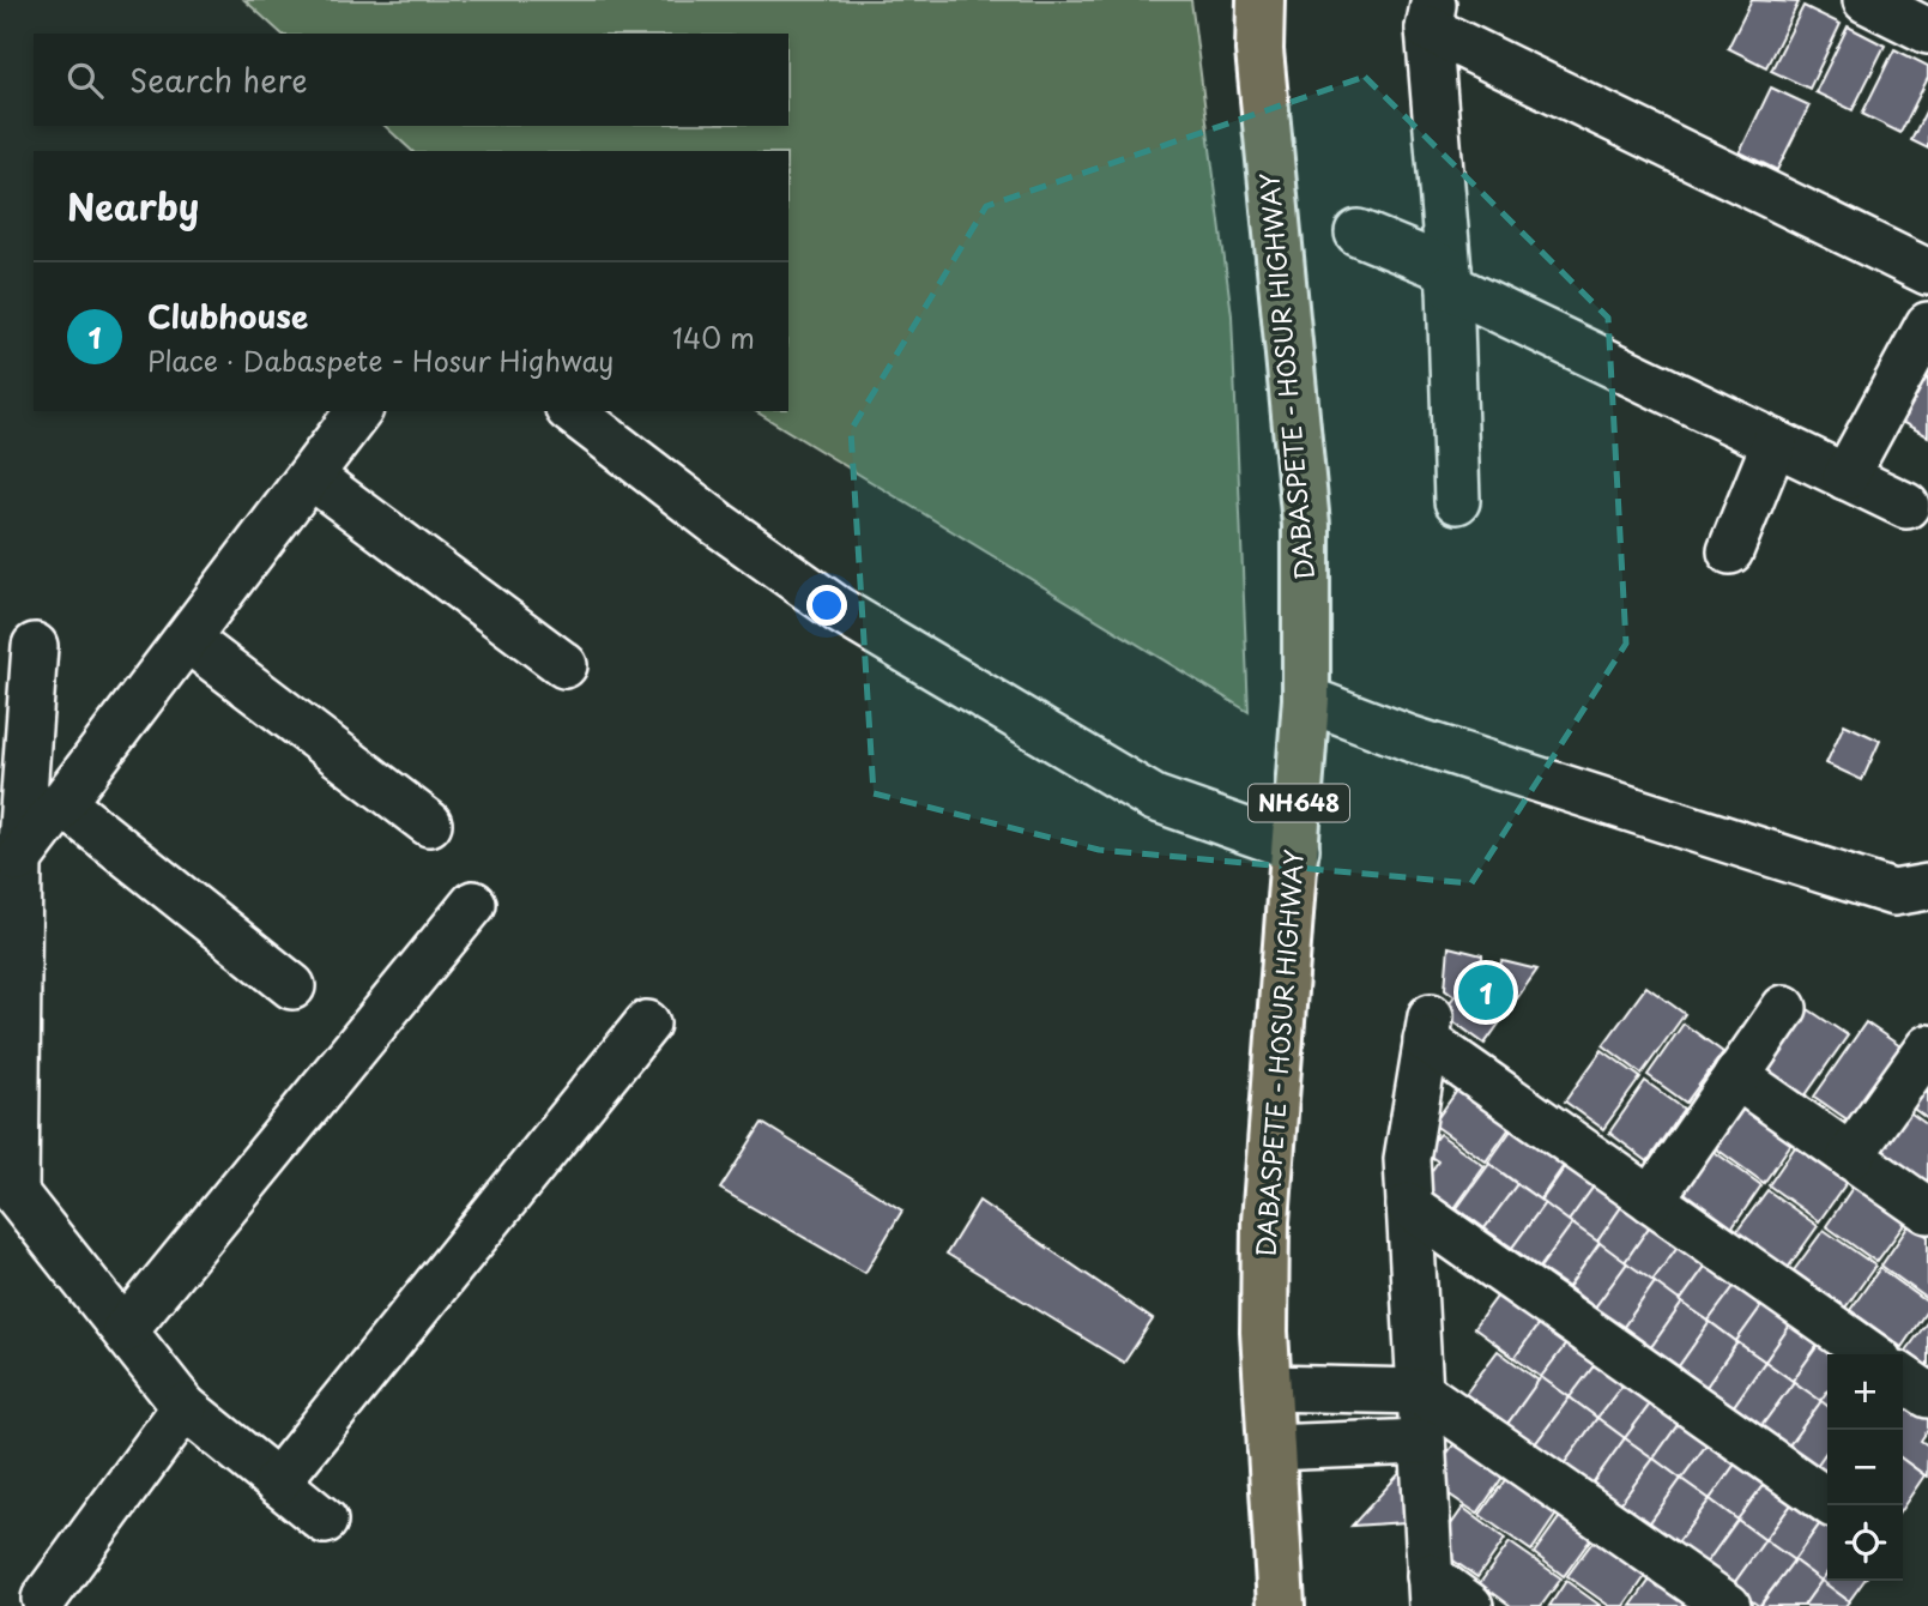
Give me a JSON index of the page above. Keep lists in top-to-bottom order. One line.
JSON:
{"streets":{"highway":["DABASPETE - HOSUR HIGHWAY","NH648"]},"page":{"search":"Search here","heading":"Nearby","list":[{"mark":"1","name":"Clubhouse","note":"Place · Dabaspete - Hosur Highway","value":"140 m"}],"pins":"1","map_buttons":["+","−"]}}
